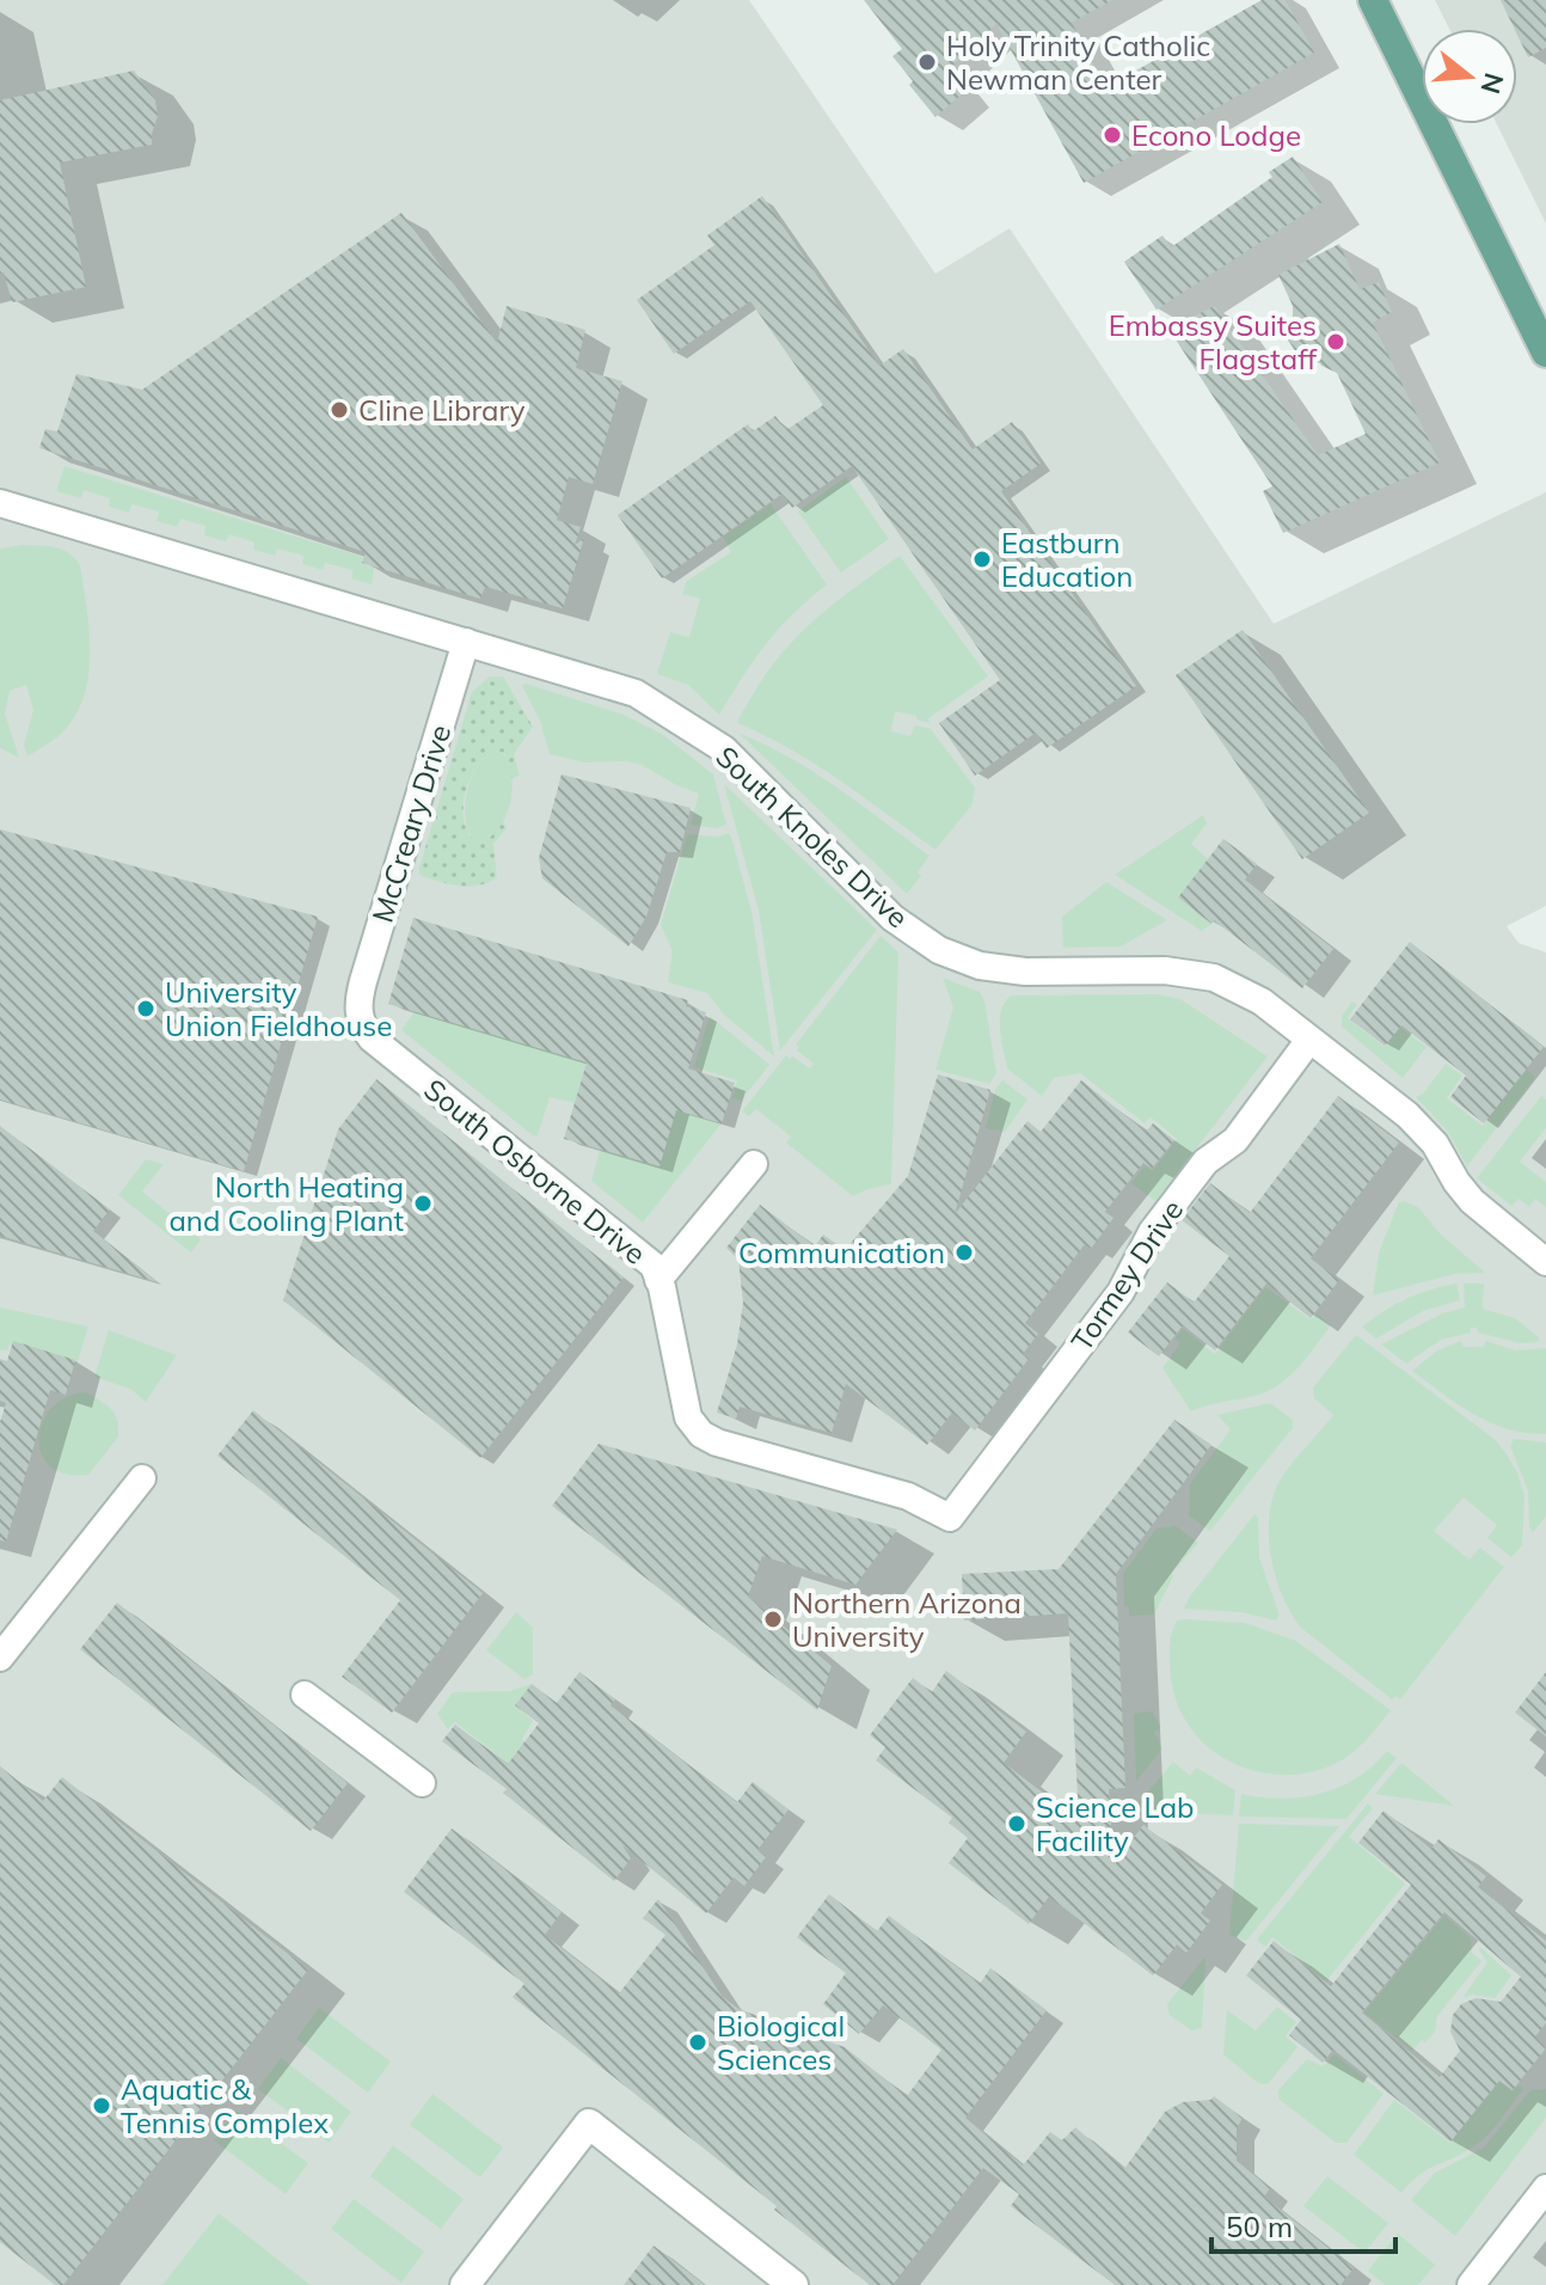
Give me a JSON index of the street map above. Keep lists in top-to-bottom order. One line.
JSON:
{"streets":{"street":["McCreary Drive","South Knoles Drive","South Osborne Drive","Tormey Drive"]},"crossings":[["McCreary Drive","South Knoles Drive"],["McCreary Drive","South Osborne Drive"],["South Knoles Drive","Tormey Drive"],["South Osborne Drive","Tormey Drive"]],"places":["Holy Trinity Catholic Newman Center","Econo Lodge","Embassy Suites Flagstaff","Cline Library","Eastburn Education","University Union Fieldhouse","North Heating and Cooling Plant","Communication","Northern Arizona University","Science Lab Facility","Biological Sciences","Aquatic & Tennis Complex"],"scale_bar":"50 m","north":"right"}
